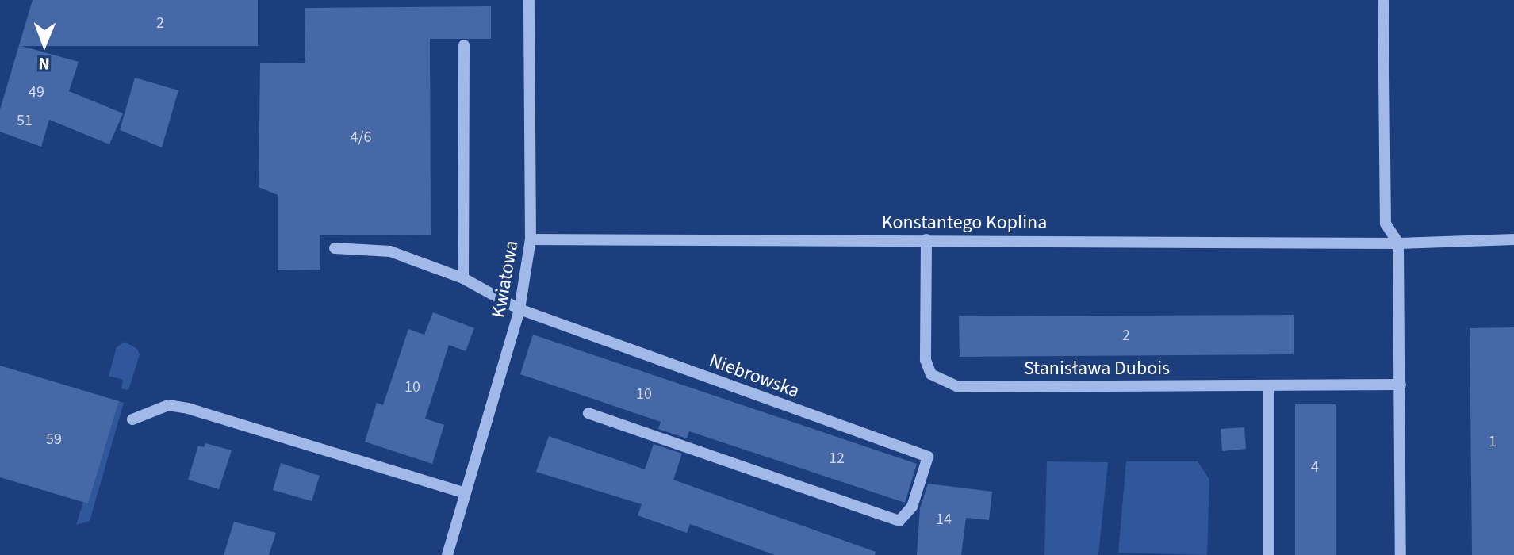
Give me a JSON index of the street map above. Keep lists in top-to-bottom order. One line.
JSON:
{"streets":{"street":["Konstantego Koplina","Kwiatowa","Stanisława Dubois","Niebrowska"]},"crossings":[["Konstantego Koplina","Kwiatowa"],["Konstantego Koplina","Stanisława Dubois"],["Kwiatowa","Niebrowska"]],"house_numbers":["2","49","51","4/6","2","10","10","59","1","12","4","14"],"north":"bottom"}
